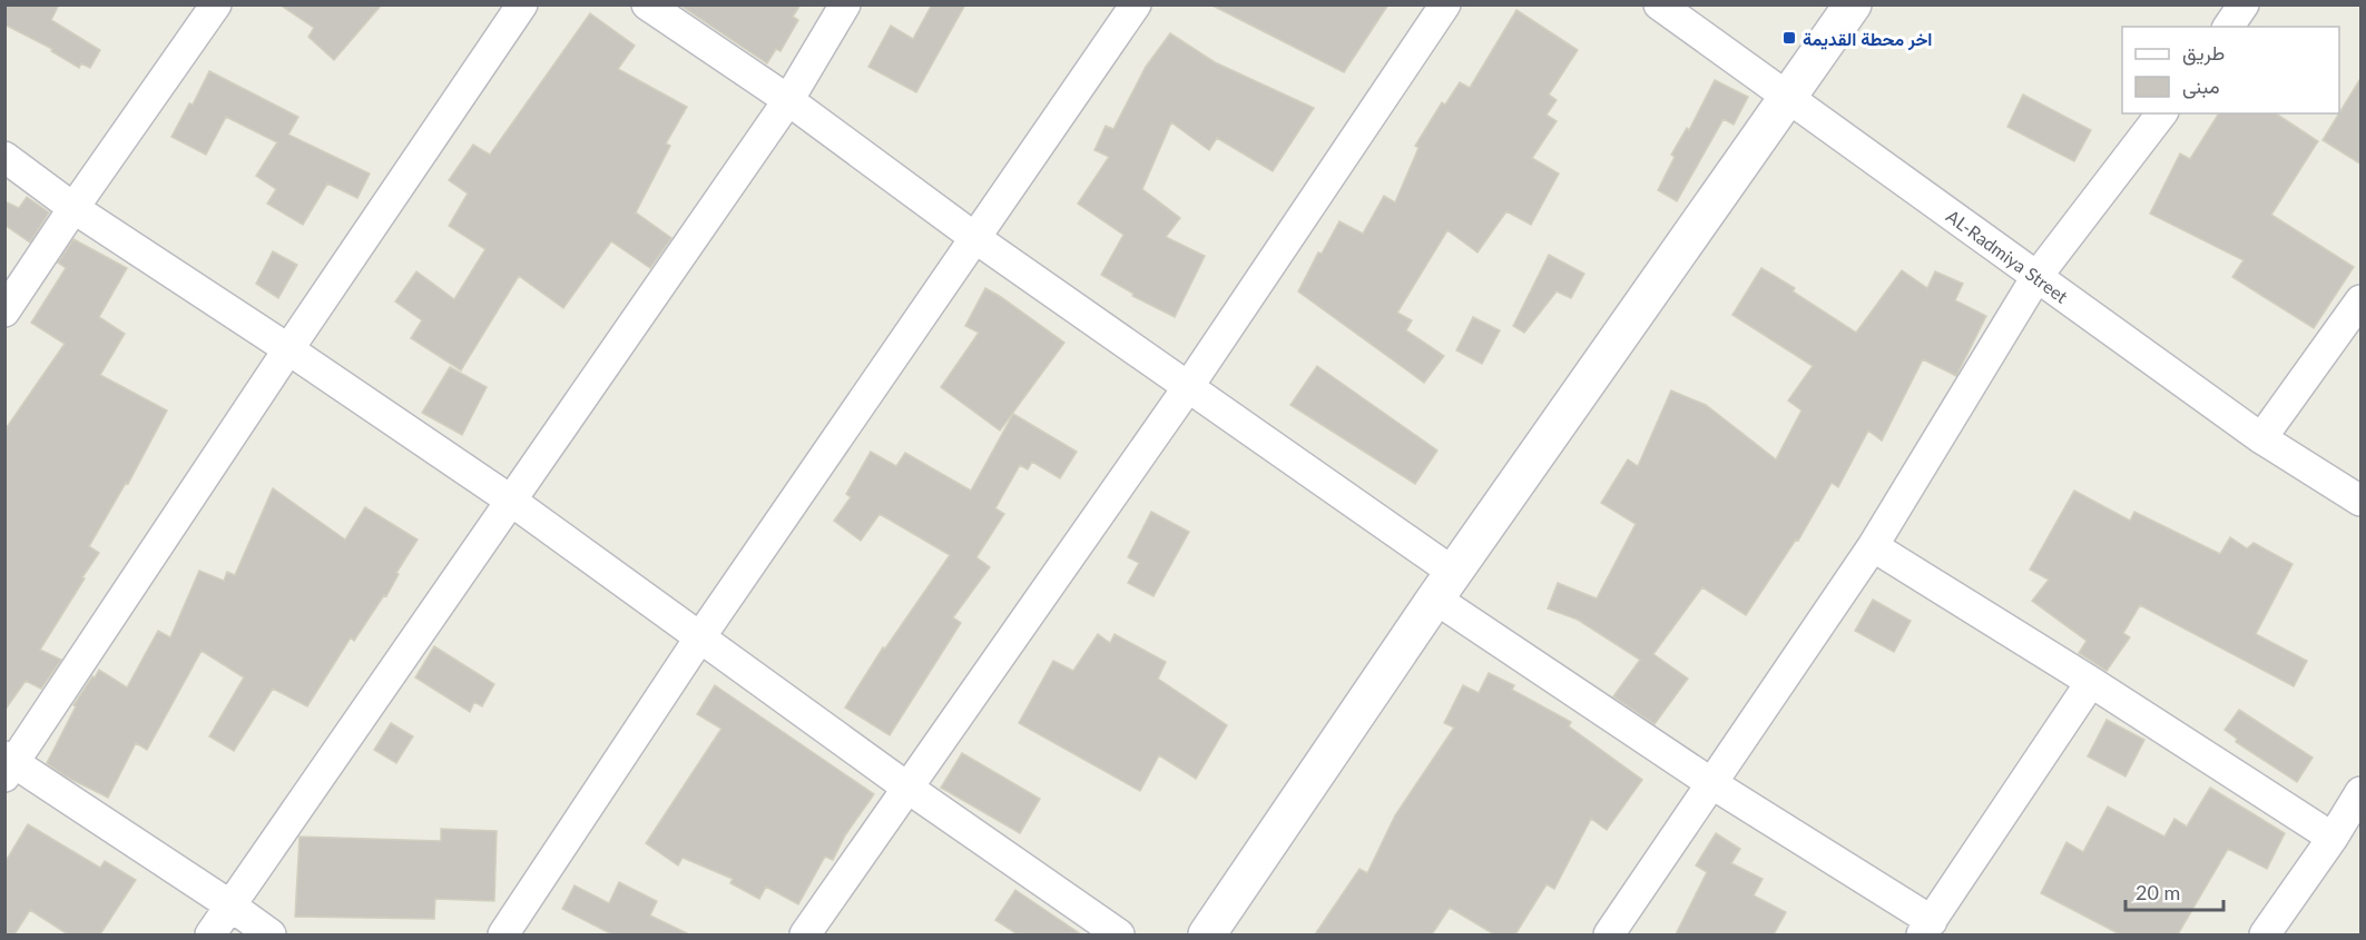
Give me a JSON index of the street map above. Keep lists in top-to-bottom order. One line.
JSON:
{"streets":{"street":["AL-Radmiya Street"]},"places":{"transit":["اخر محطة القديمة"]},"legend":["طريق","مبنى"],"scale_bar":"20 m"}
